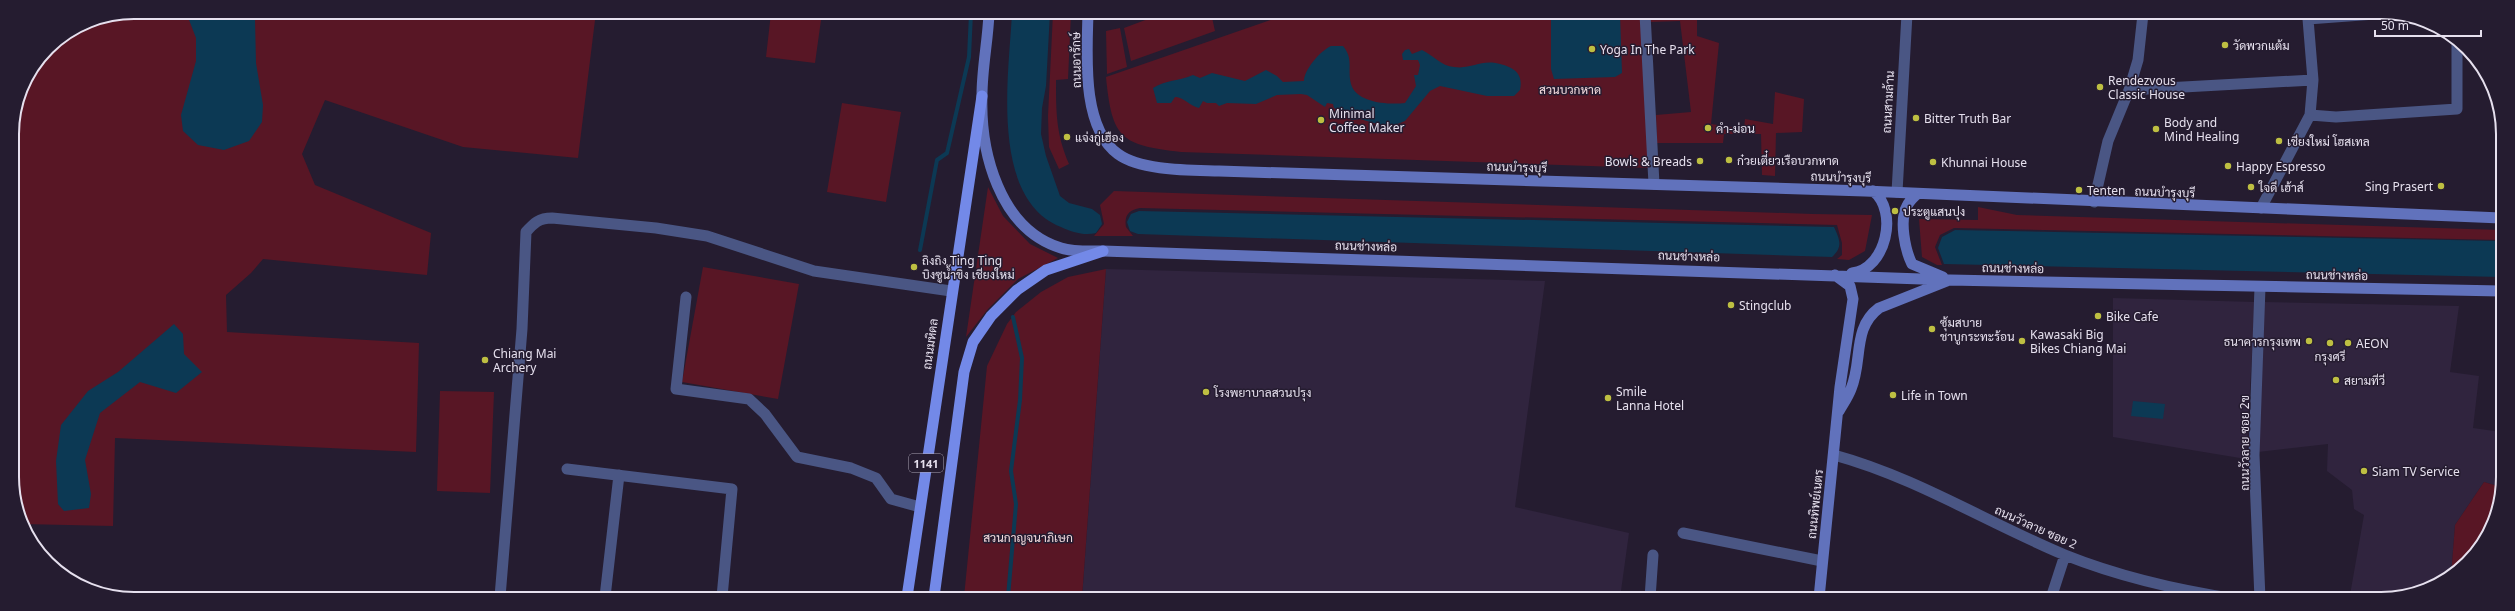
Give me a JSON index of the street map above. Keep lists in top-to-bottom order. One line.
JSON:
{"streets":{"main road":["ถนนอารักษ์","ถนนบำรุงบุรี","ถนนช่างหล่อ","ถนนมหิดล","1141","ถนนทิพย์เนตร"],"street":["ถนนสามล้าน","ถนนวัวลาย ซอย 2ข","ถนนวัวลาย ซอย 2"]},"crossings":[["ถนนอารักษ์","ถนนบำรุงบุรี"],["ถนนสามล้าน","ถนนบำรุงบุรี"],["ถนนช่างหล่อ","ถนนมหิดล"],["ถนนช่างหล่อ","ถนนวัวลาย ซอย 2ข"],["ถนนช่างหล่อ","1141"],["ถนนช่างหล่อ","ถนนทิพย์เนตร"],["ถนนทิพย์เนตร","ถนนวัวลาย ซอย 2"]],"parks":["สวนบวกหาด","สวนกาญจนาภิเษก"],"places":["วัดพวกแต้ม","Yoga In The Park","Rendezvous Classic House","Bitter Truth Bar","Minimal Coffee Maker","คำ-ม่อน","Body and Mind Healing","แจ่งกู่เฮือง","เชียงใหม่ โฮสเทล","ก๋วยเตี๋ยวเรือบวกหาด","Bowls & Breads","Khunnai House","Happy Espresso","Sing Prasert","ใจดี เฮ้าส์","Tenten","ประตูแสนปุง","ถิงถิง Ting Ting บิงซูน้ำขิง เชียงใหม่","Stingclub","Bike Cafe","ซุ้มสบาย ชาบูกระทะร้อน","Kawasaki Big Bikes Chiang Mai","ธนาคารกรุงเทพ","กรุงศรี","AEON","Chiang Mai Archery","สยามทีวี","โรงพยาบาลสวนปรุง","Life in Town","Smile Lanna Hotel","Siam TV Service"],"scale_bar":"50 m"}
